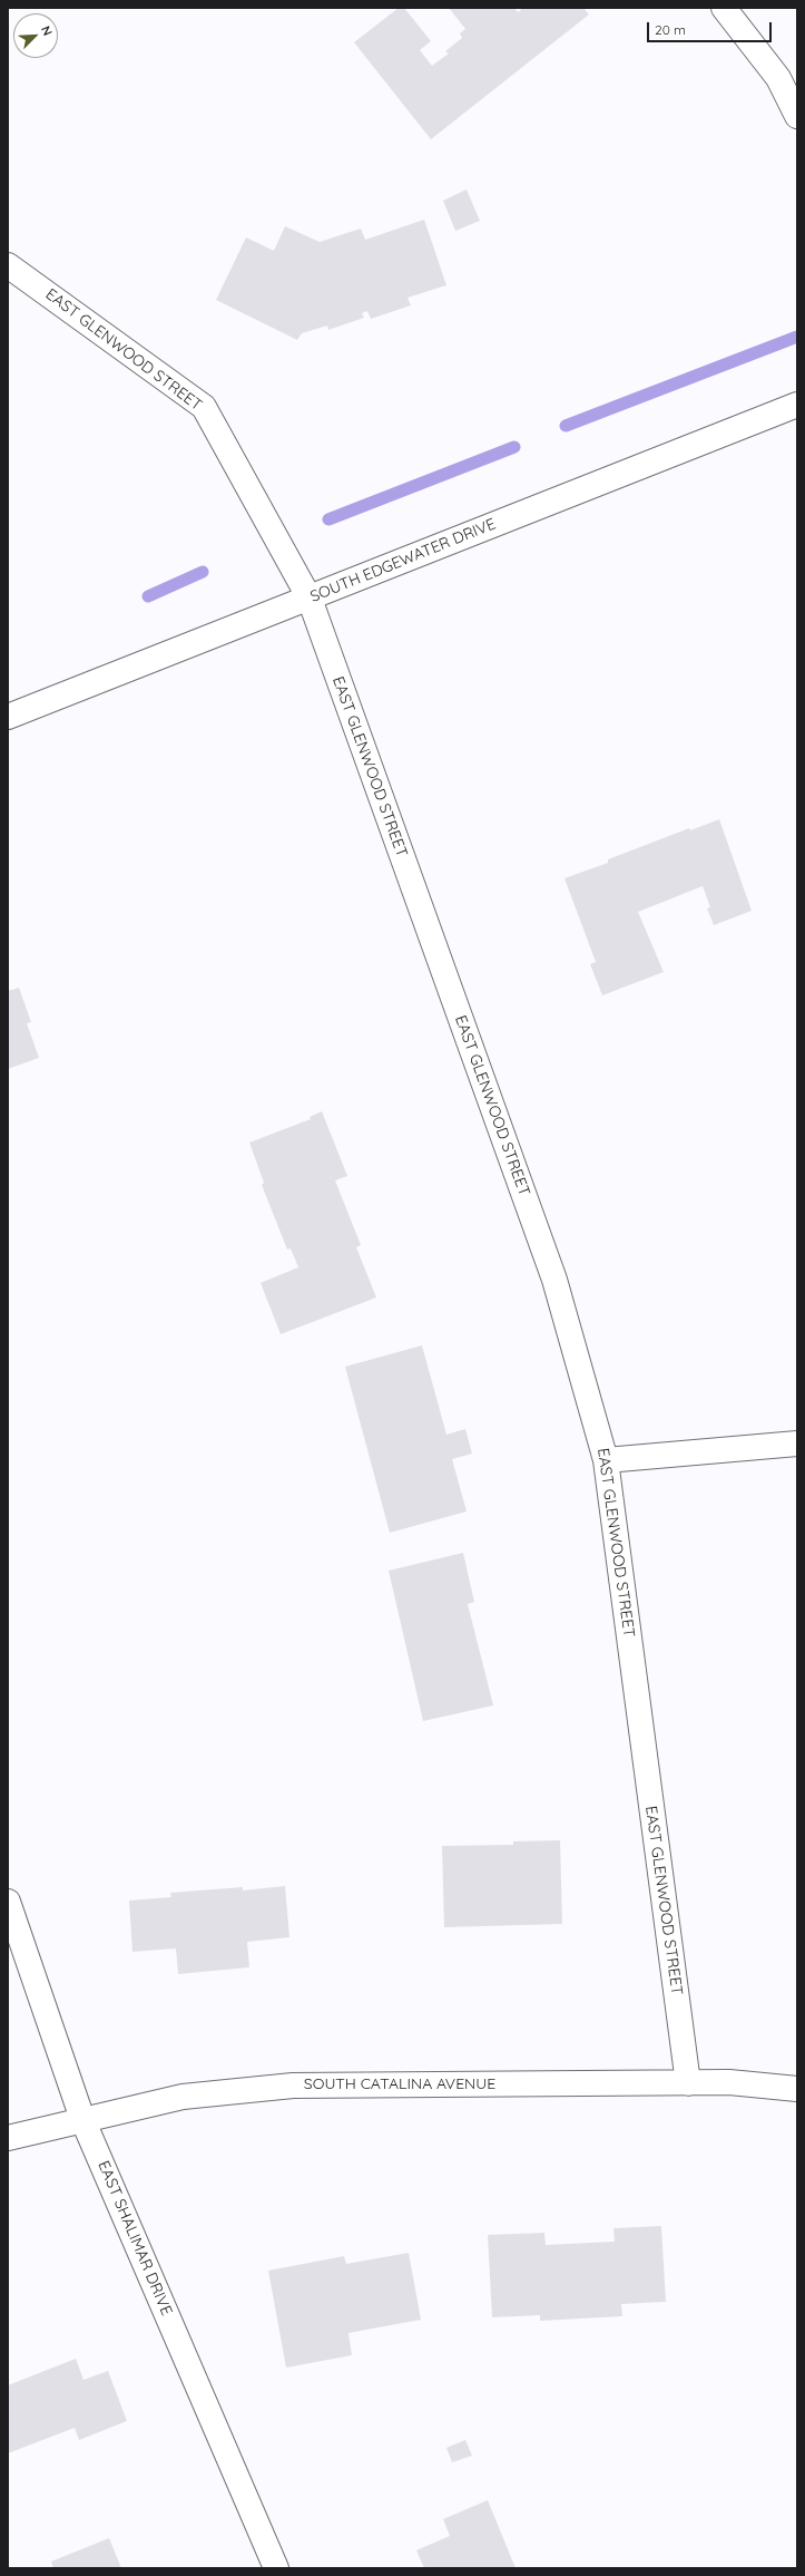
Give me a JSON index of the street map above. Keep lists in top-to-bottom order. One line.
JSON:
{"streets":{"street":["EAST GLENWOOD STREET","SOUTH EDGEWATER DRIVE","SOUTH CATALINA AVENUE","EAST SHALIMAR DRIVE"]},"crossings":[["EAST GLENWOOD STREET","SOUTH EDGEWATER DRIVE"],["EAST GLENWOOD STREET","SOUTH CATALINA AVENUE"],["SOUTH CATALINA AVENUE","EAST SHALIMAR DRIVE"]],"scale_bar":"20 m","north":"top right"}
